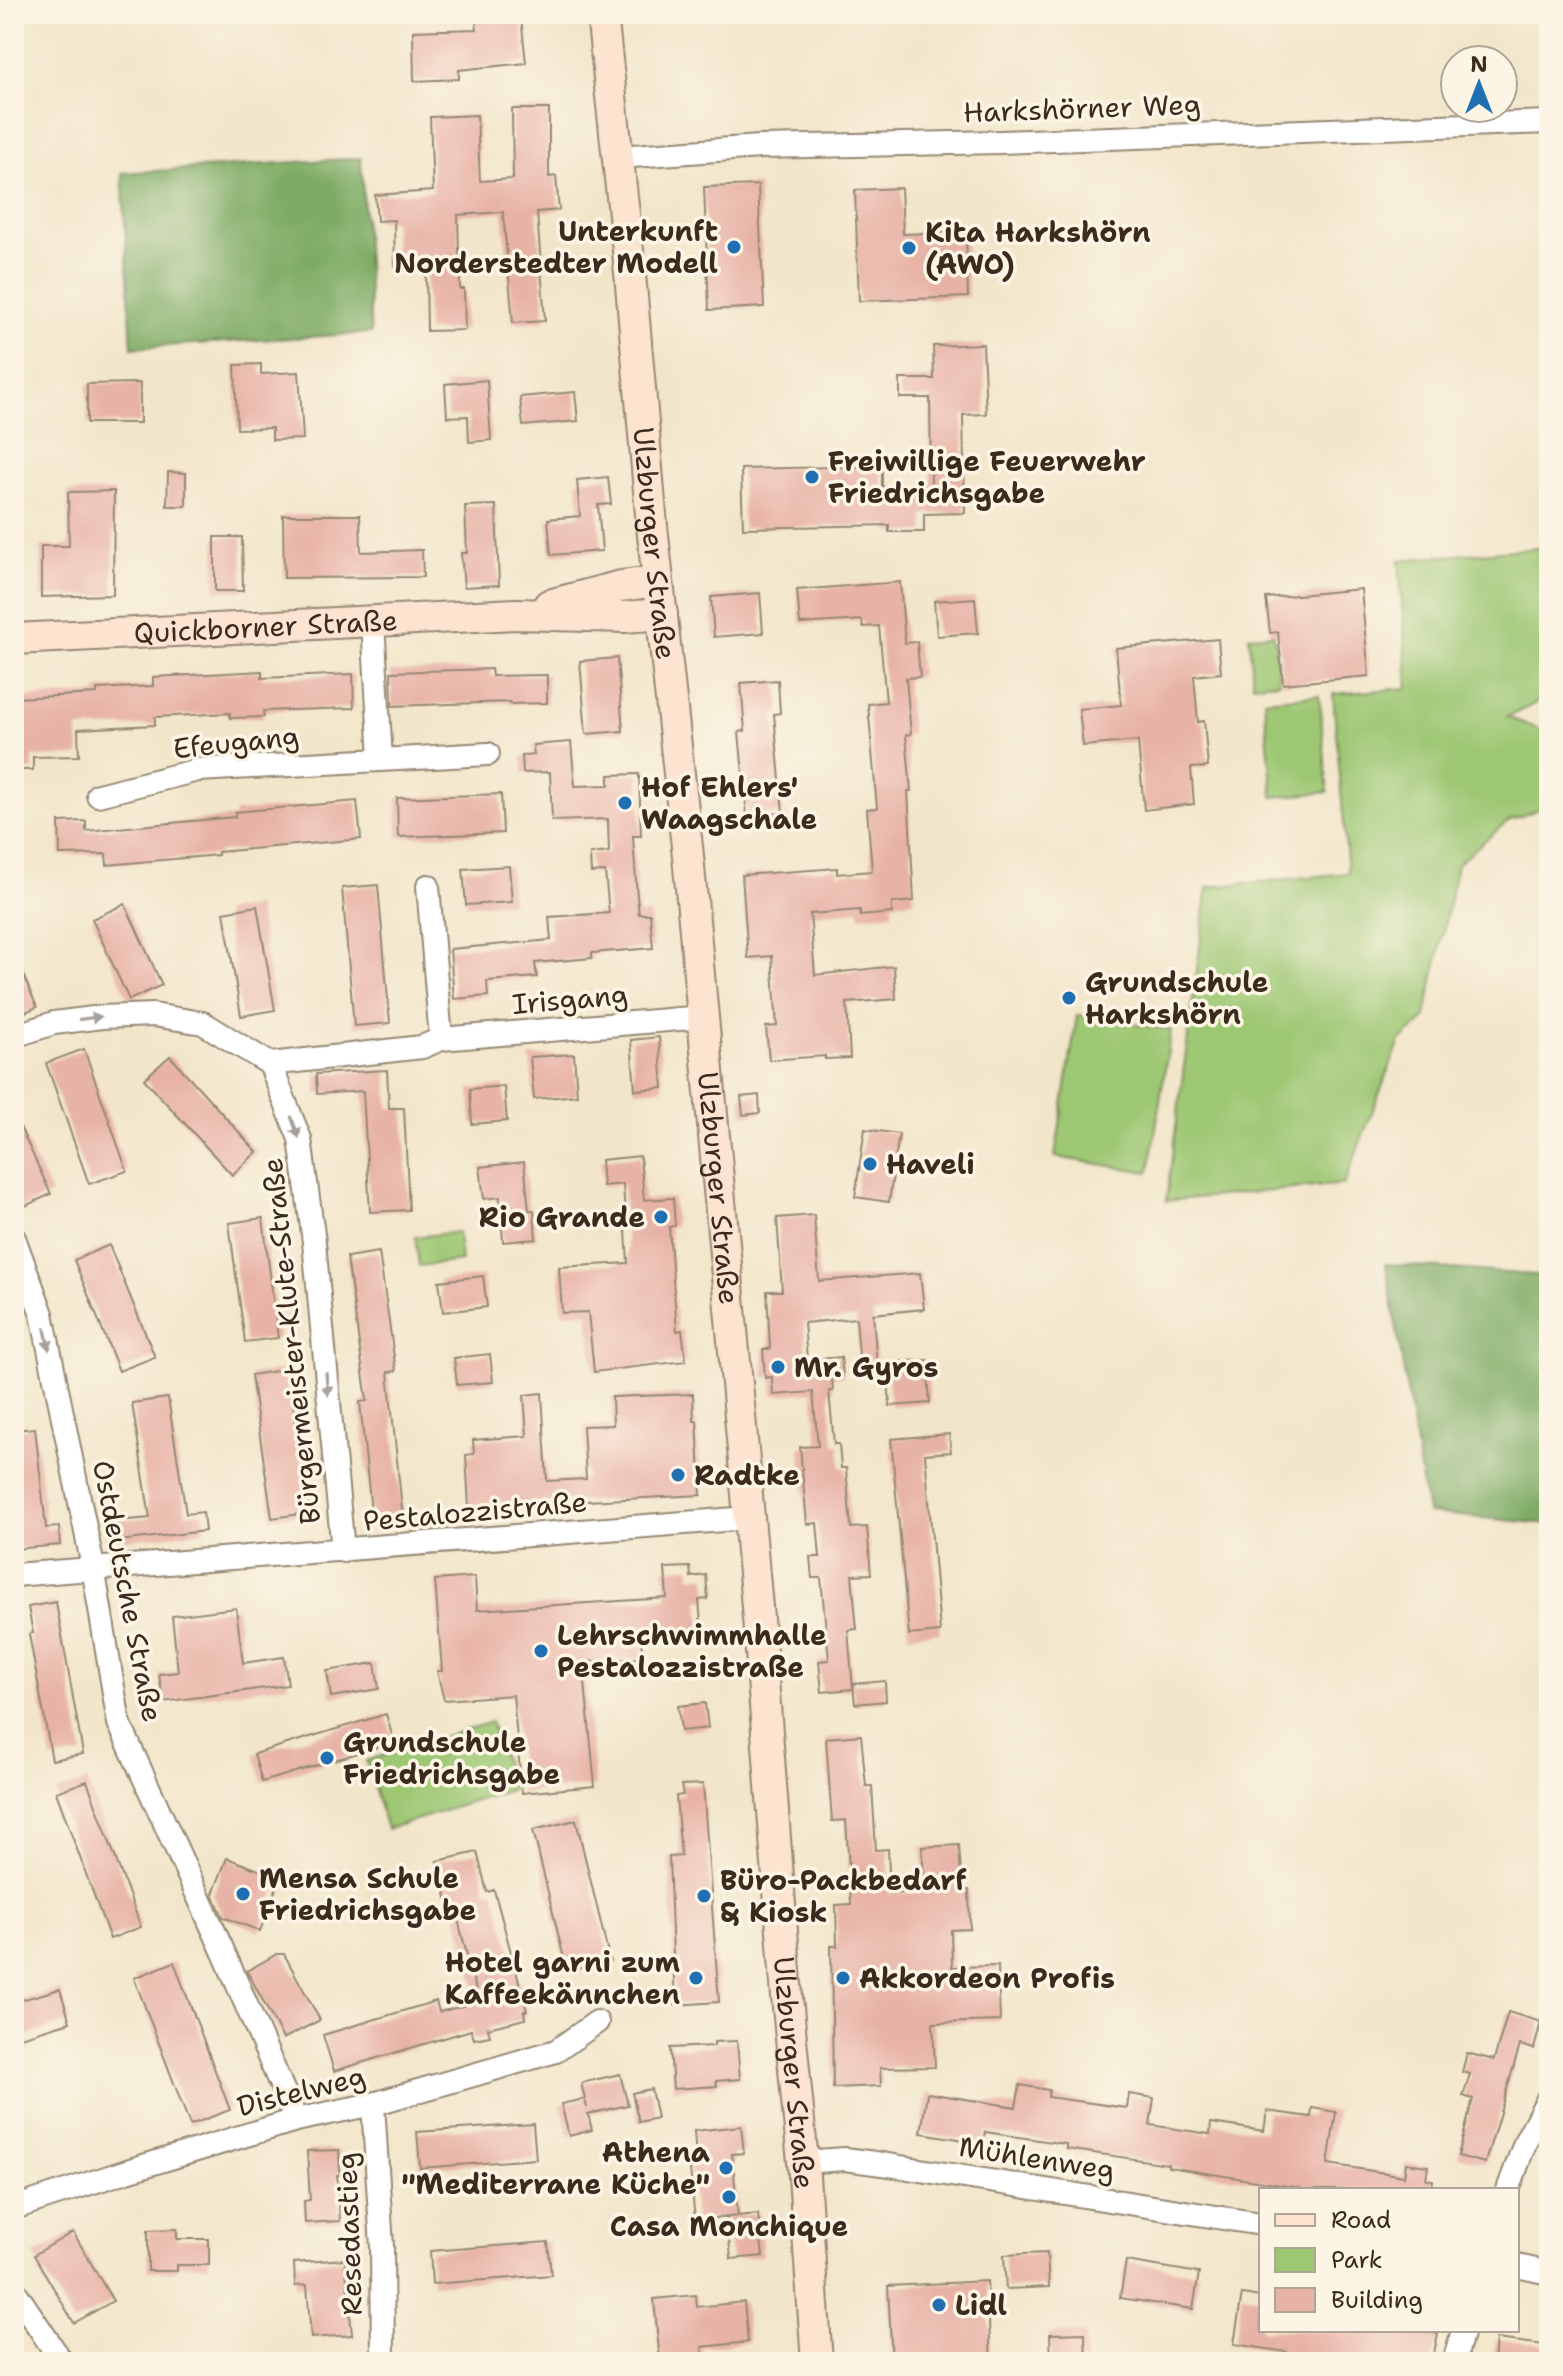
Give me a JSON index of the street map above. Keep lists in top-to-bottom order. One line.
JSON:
{"streets":{"main road":["Ulzburger Straße","Quickborner Straße"],"street":["Harkshörner Weg","Efeugang","Irisgang","Bürgermeister-Klute-Straße","Pestalozzistraße","Ostdeutsche Straße","Distelweg","Mühlenweg","Resedastieg"]},"crossings":[["Harkshörner Weg","Ulzburger Straße"],["Ulzburger Straße","Quickborner Straße"],["Ulzburger Straße","Irisgang"],["Ulzburger Straße","Pestalozzistraße"],["Ulzburger Straße","Mühlenweg"],["Irisgang","Bürgermeister-Klute-Straße"],["Bürgermeister-Klute-Straße","Pestalozzistraße"],["Pestalozzistraße","Ostdeutsche Straße"],["Ostdeutsche Straße","Distelweg"],["Distelweg","Resedastieg"]],"one_way":["Bürgermeister-Klute-Straße","Ostdeutsche Straße"],"places":["Unterkunft Norderstedter Modell","Kita Harkshörn (AWO)","Freiwillige Feuerwehr Friedrichsgabe","Hof Ehlers' Waagschale","Grundschule Harkshörn","Haveli","Rio Grande","Mr. Gyros","Radtke","Lehrschwimmhalle Pestalozzistraße","Grundschule Friedrichsgabe","Mensa Schule Friedrichsgabe","Büro-Packbedarf & Kiosk","Hotel garni zum Kaffeekännchen","Akkordeon Profis","Athena \"Mediterrane Küche\"","Casa Monchique","Lidl"],"legend":["Road","Park","Building"],"north":"top"}
